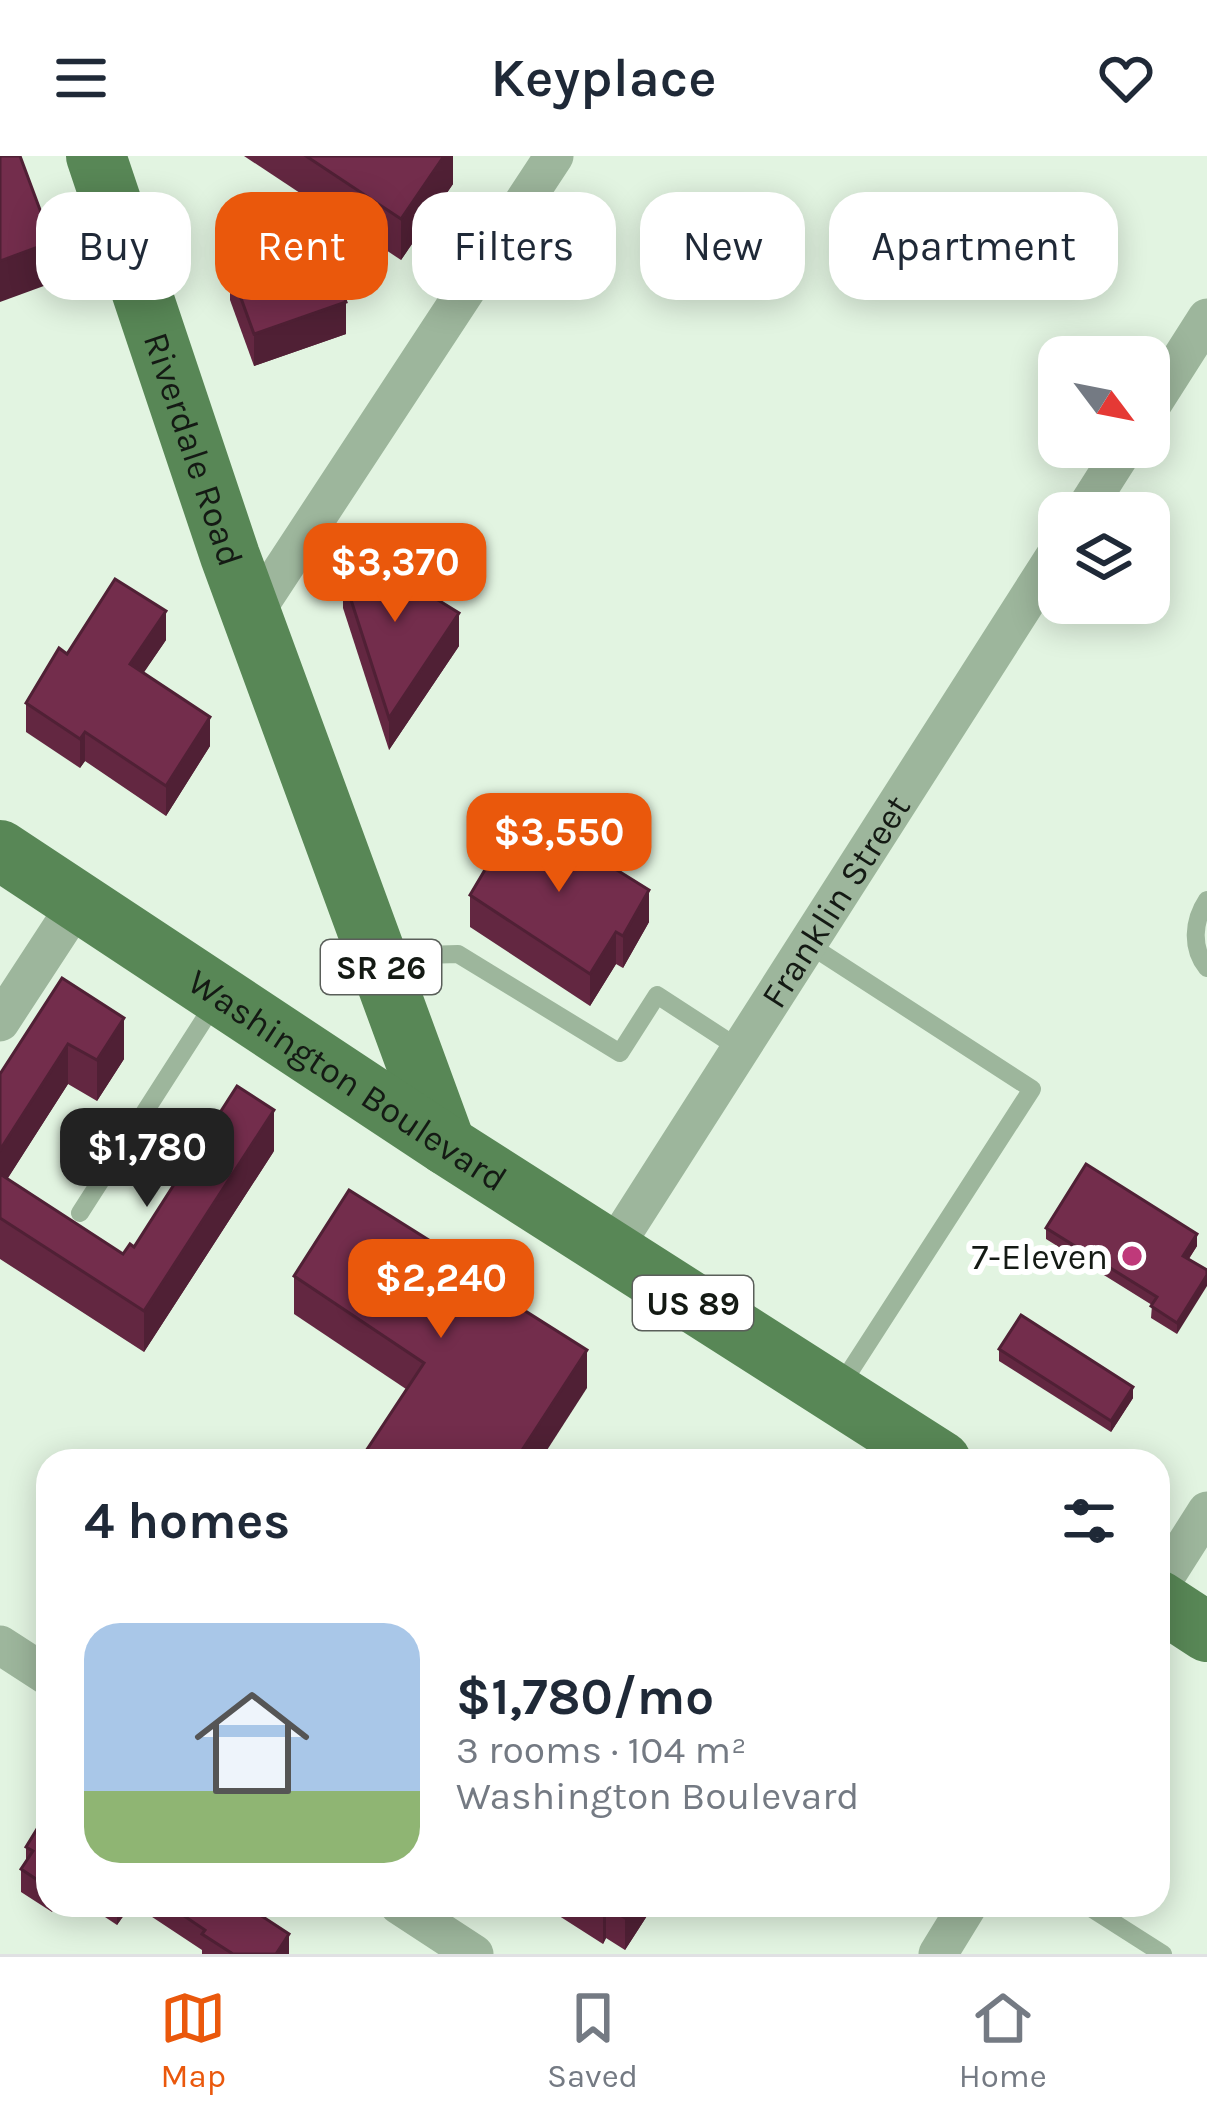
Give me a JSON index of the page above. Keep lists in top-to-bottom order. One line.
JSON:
{"streets":{"main road":["Riverdale Road","SR 26","Washington Boulevard","US 89"],"street":["Franklin Street"]},"crossings":[["Riverdale Road","Washington Boulevard"],["Franklin Street","Washington Boulevard"]],"places":["7-Eleven"],"north":"bottom right","page":{"header":"Keyplace","chip":["Buy","Rent","Filters","New","Apartment"],"price":["$3,370","$3,550","$1,780","$2,240"],"heading":"4 homes","list":[{"name":"$1,780/mo","note":"3 rooms · 104 m² · Washington Boulevard"}],"tabs":["Map","Saved","Home"]}}
